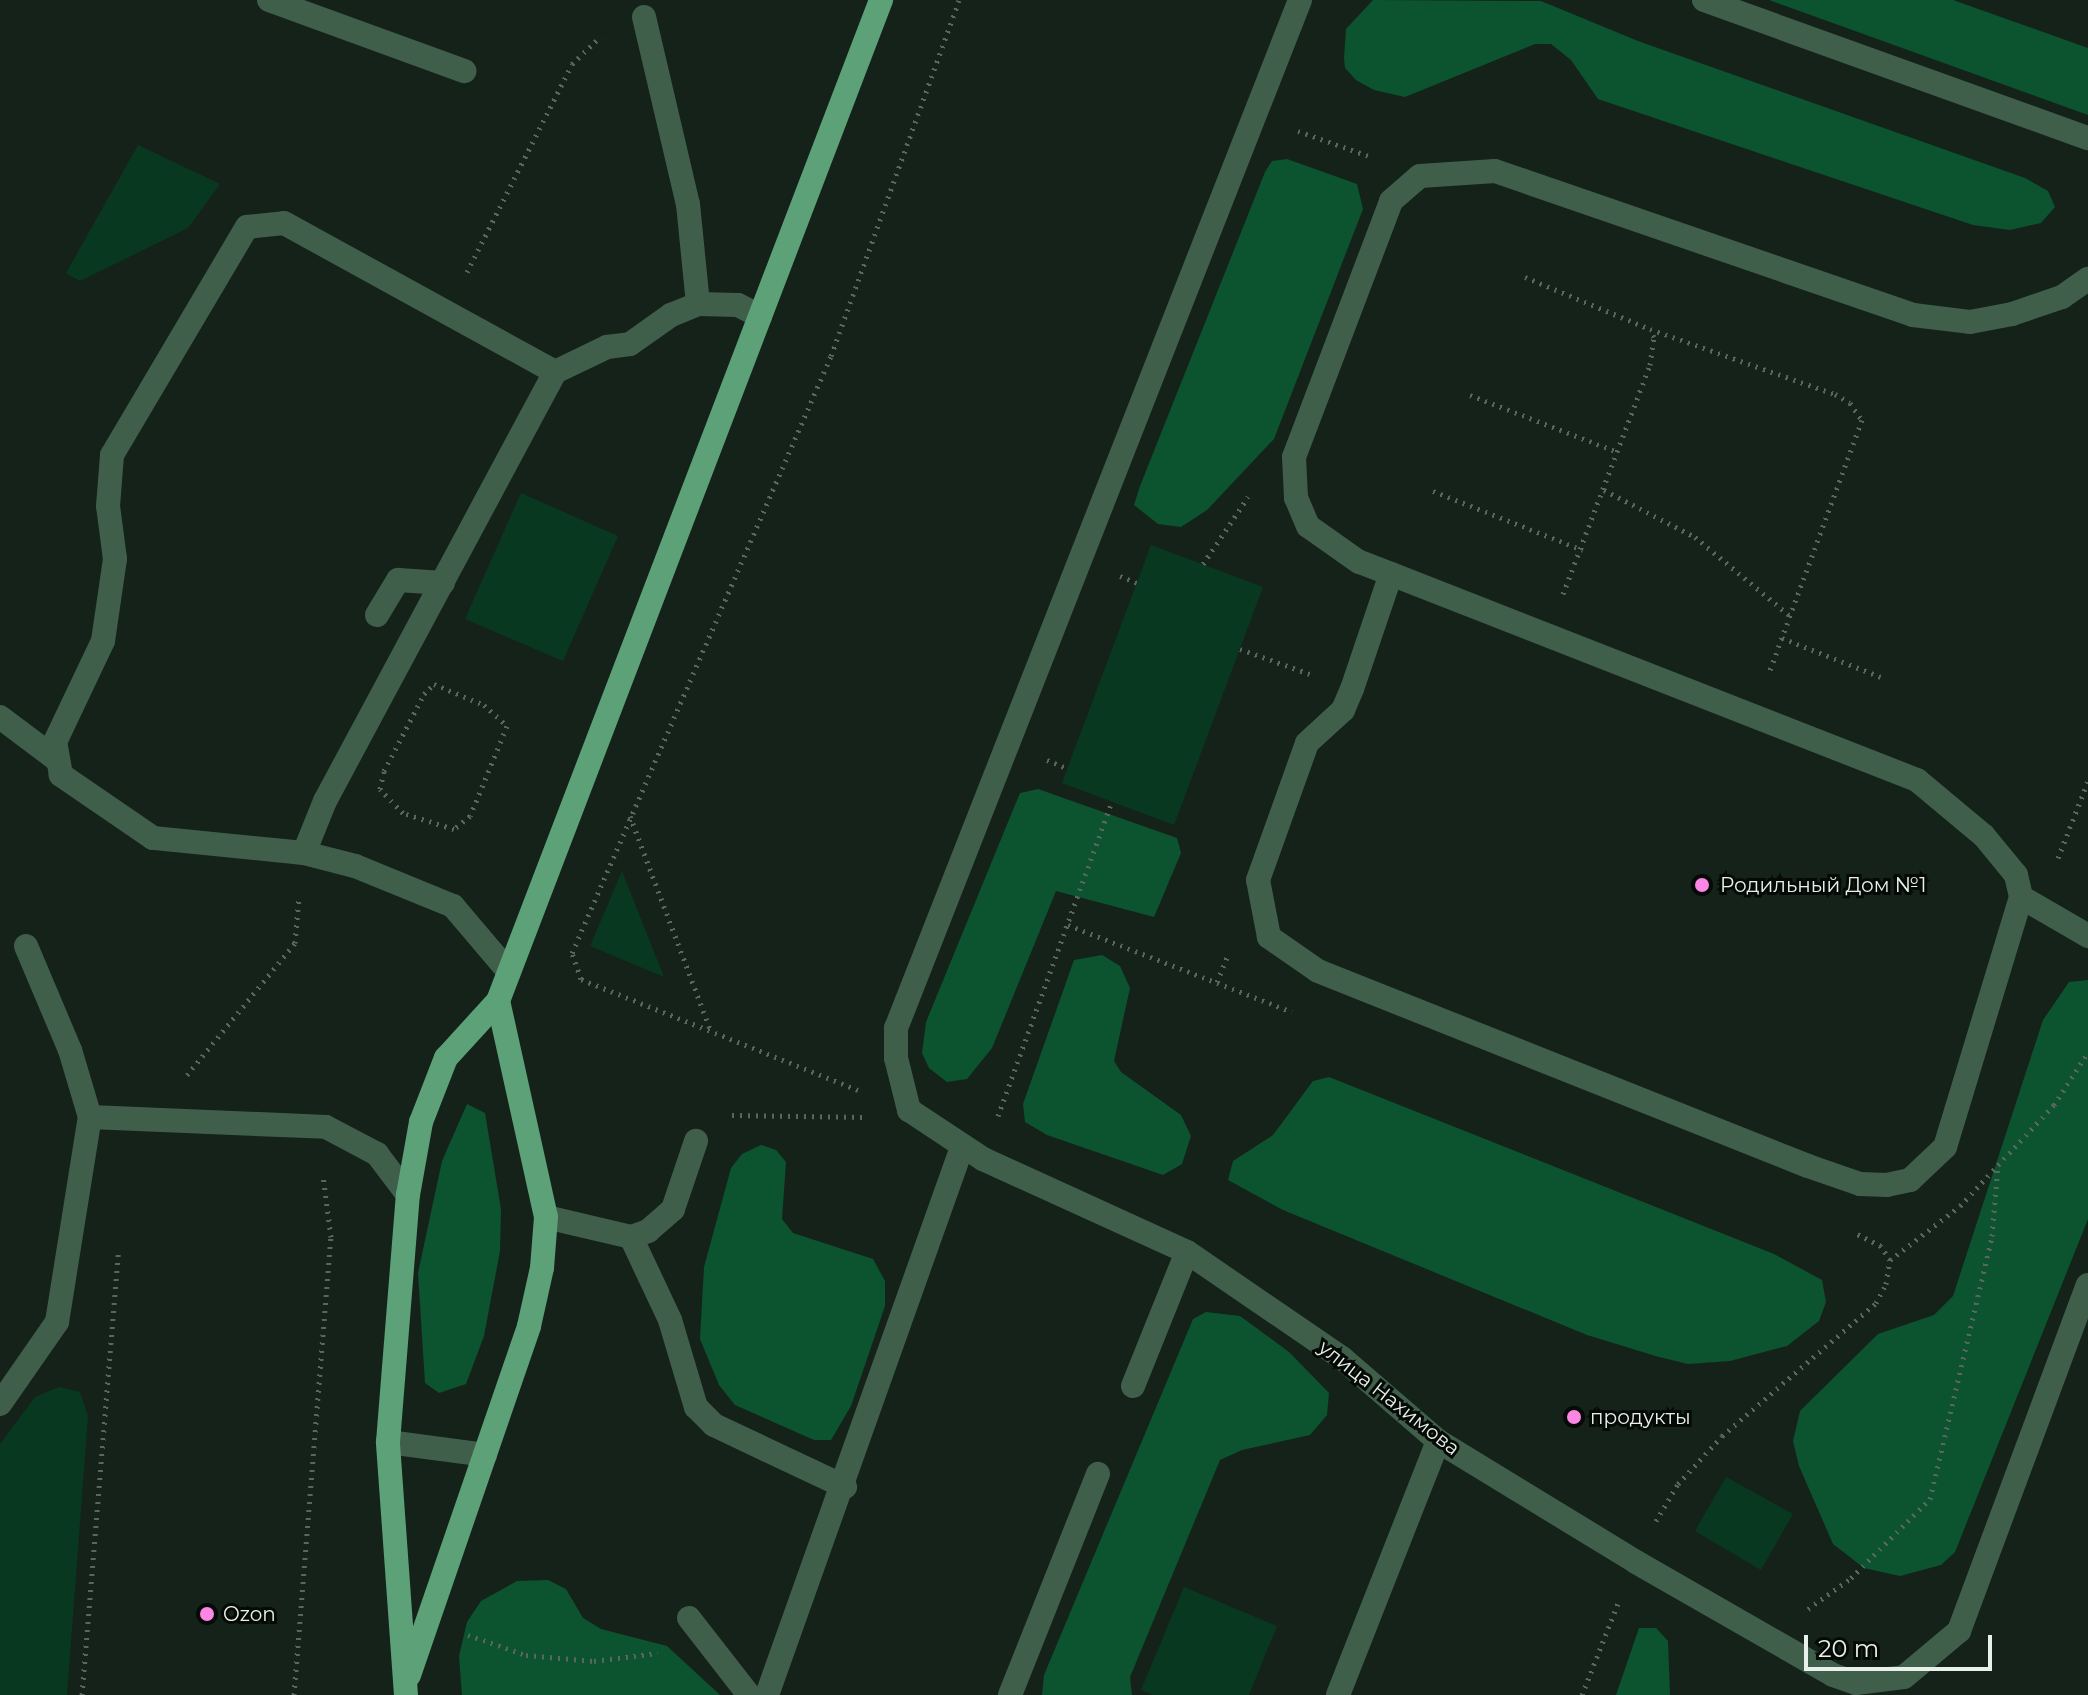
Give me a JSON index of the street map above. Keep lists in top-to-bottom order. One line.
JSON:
{"streets":{"lane":["улица Нахимова"]},"places":["Родильный Дом №1","продукты","Ozon"],"scale_bar":"20 m"}
